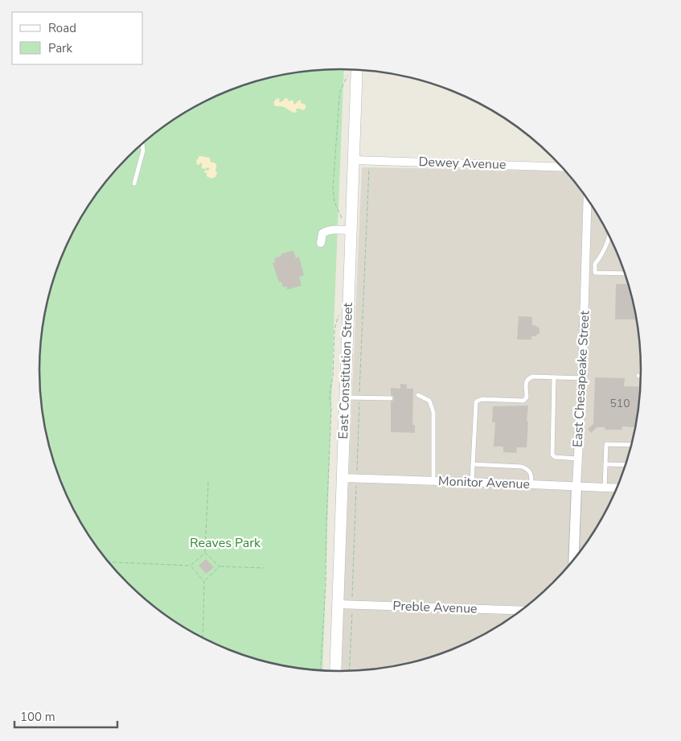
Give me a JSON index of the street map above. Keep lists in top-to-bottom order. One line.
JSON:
{"streets":{"main road":["East Constitution Street"],"street":["Dewey Avenue","East Chesapeake Street","Monitor Avenue","Preble Avenue"]},"crossings":[["Dewey Avenue","East Constitution Street"],["East Constitution Street","Monitor Avenue"],["East Constitution Street","Preble Avenue"],["East Chesapeake Street","Monitor Avenue"]],"parks":["Reaves Park"],"house_numbers":["510"],"legend":["Road","Park"],"scale_bar":"100 m"}
